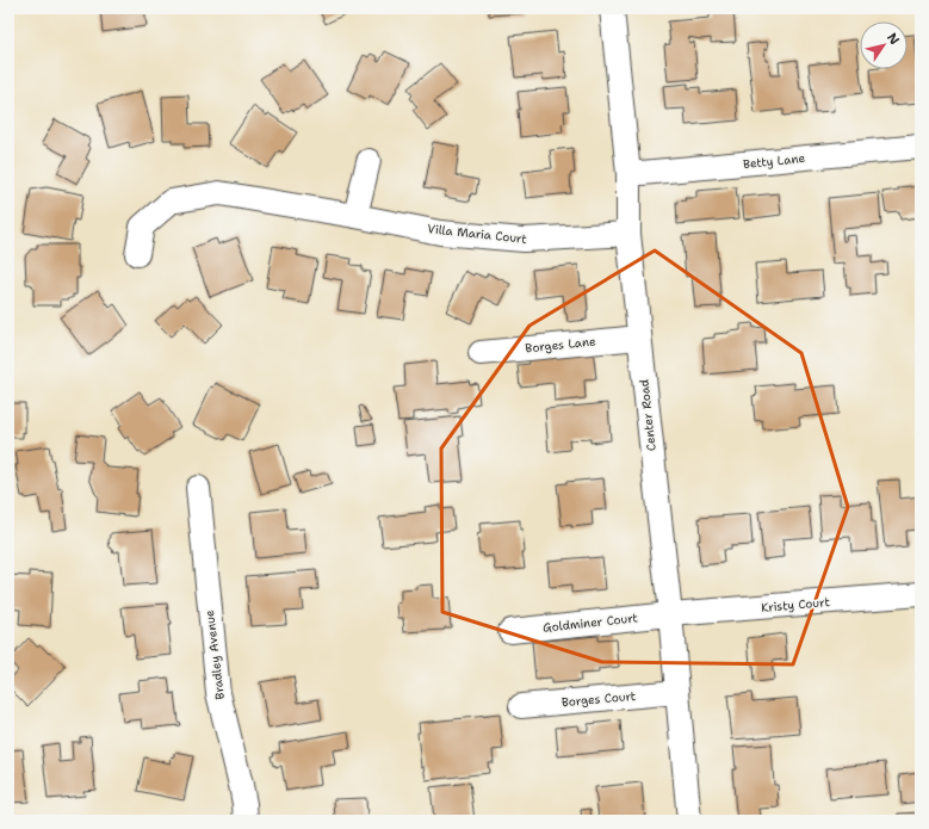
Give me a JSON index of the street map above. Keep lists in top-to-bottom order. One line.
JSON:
{"streets":{"street":["Betty Lane","Villa Maria Court","Borges Lane","Center Road","Kristy Court","Goldminer Court","Bradley Avenue","Borges Court"]},"crossings":[["Betty Lane","Center Road"],["Villa Maria Court","Center Road"],["Borges Lane","Center Road"],["Center Road","Kristy Court"],["Center Road","Goldminer Court"],["Center Road","Borges Court"],["Kristy Court","Goldminer Court"]],"north":"top right"}
